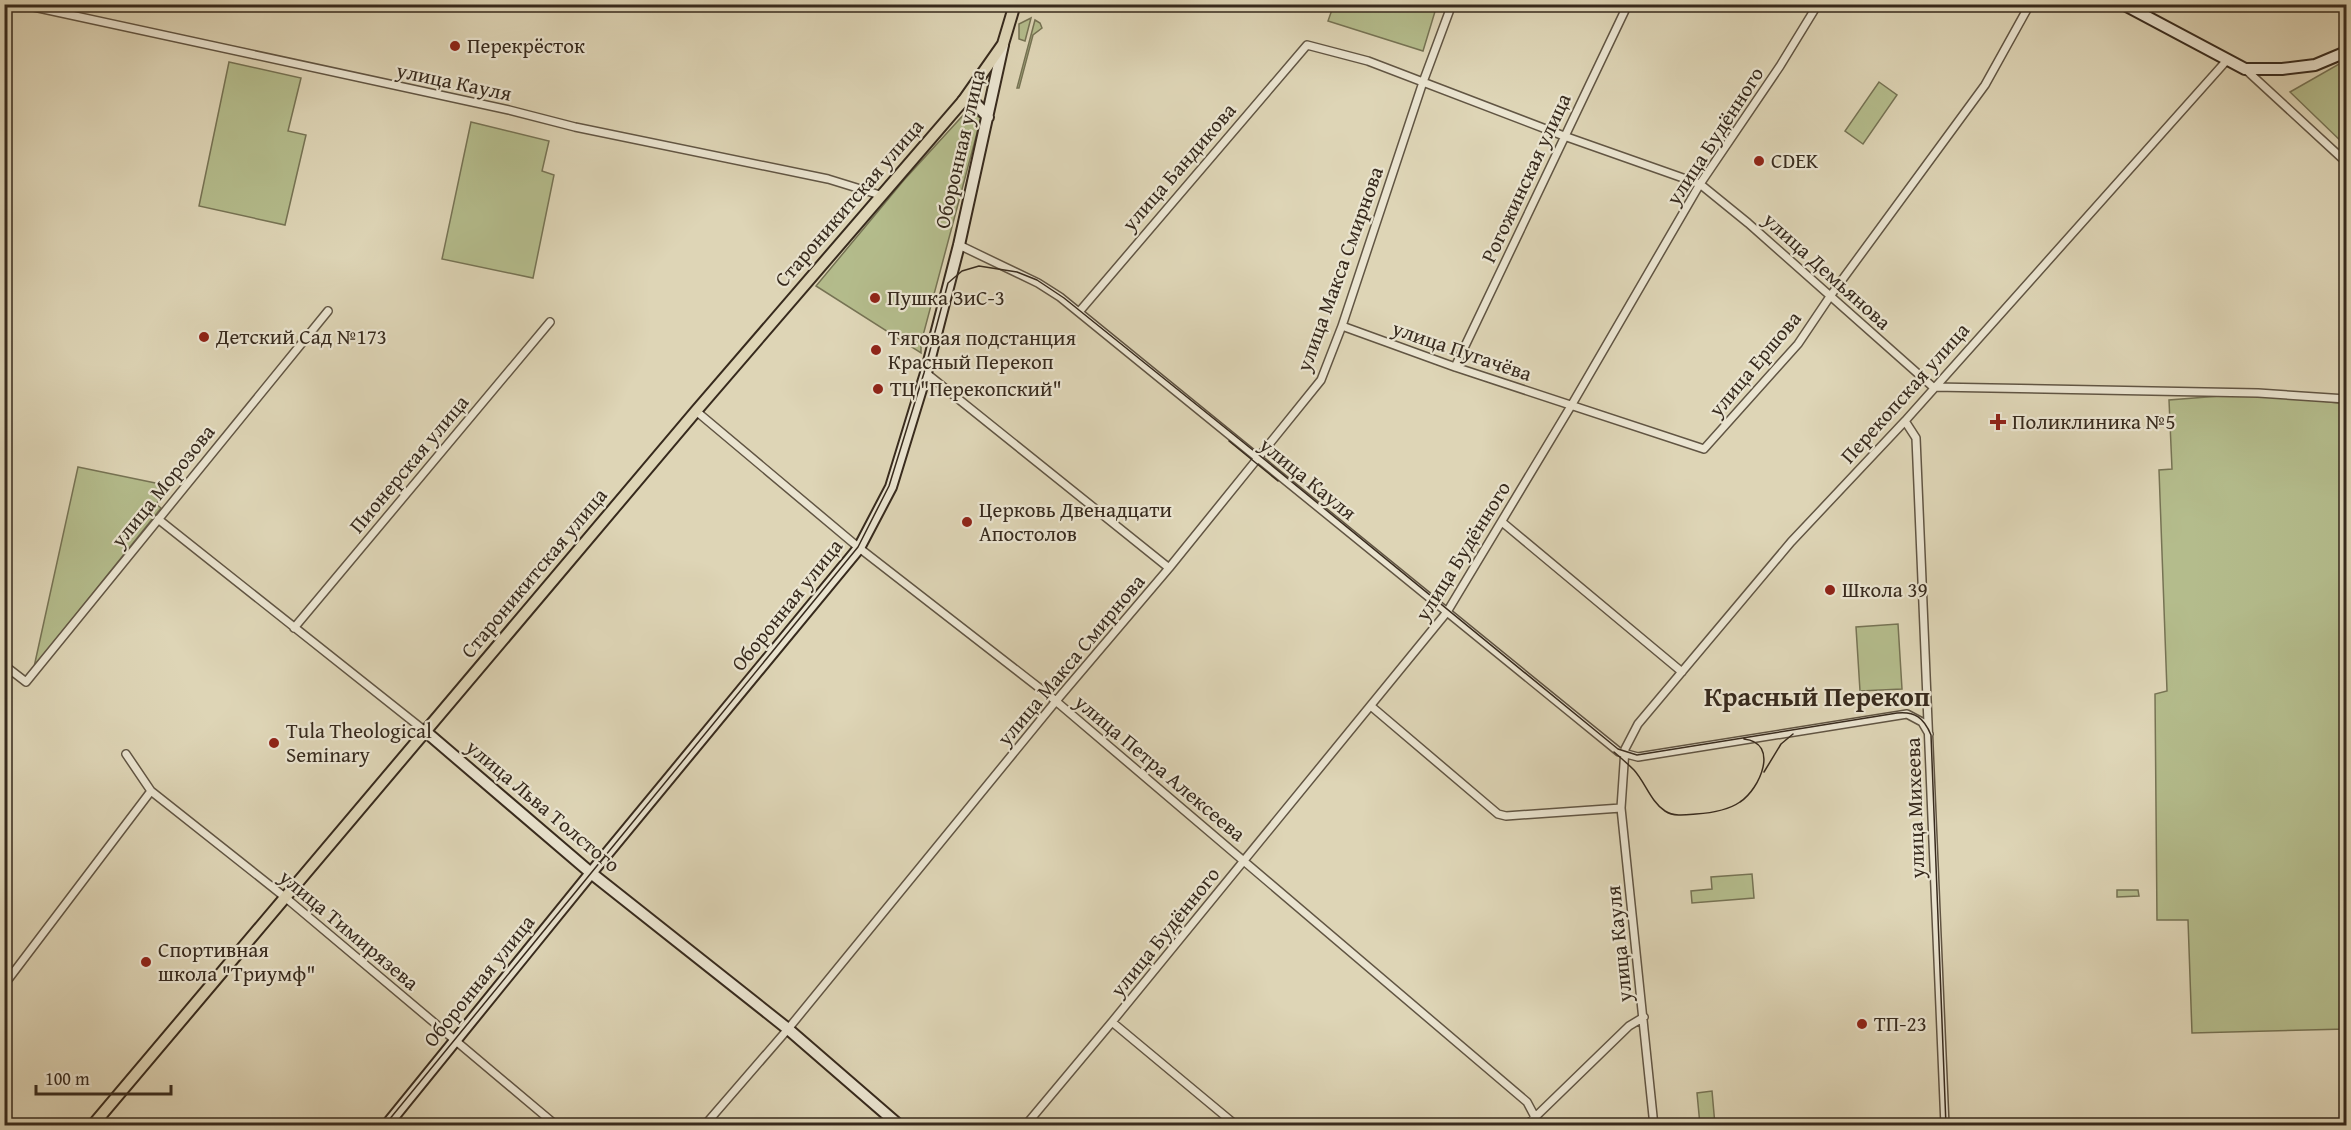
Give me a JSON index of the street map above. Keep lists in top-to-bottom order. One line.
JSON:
{"streets":{"main road":["Оборонная улица","Староникитская улица","улица Льва Толстого"],"street":["улица Кауля","улица Будённого","улица Бандикова","Рогожинская улица","улица Макса Смирнова","улица Демьянова","улица Пугачёва","улица Ершова","Перекопская улица","Пионерская улица","улица Морозова","улица Петра Алексеева","улица Михеева","улица Тимирязева"]},"crossings":[["улица Кауля","улица Будённого"],["улица Кауля","Оборонная улица"],["улица Кауля","улица Бандикова"],["улица Кауля","Староникитская улица"],["улица Кауля","улица Макса Смирнова"],["улица Кауля","Перекопская улица"],["улица Будённого","улица Демьянова"],["улица Будённого","улица Пугачёва"],["улица Будённого","улица Ершова"],["улица Будённого","улица Петра Алексеева"],["Оборонная улица","Староникитская улица"],["Оборонная улица","улица Петра Алексеева"],["Оборонная улица","улица Льва Толстого"],["Оборонная улица","улица Тимирязева"],["улица Бандикова","улица Демьянова"],["Рогожинская улица","улица Демьянова"],["Рогожинская улица","улица Пугачёва"],["Староникитская улица","улица Петра Алексеева"],["Староникитская улица","улица Льва Толстого"],["Староникитская улица","улица Тимирязева"],["улица Макса Смирнова","улица Демьянова"],["улица Макса Смирнова","улица Пугачёва"],["улица Макса Смирнова","улица Петра Алексеева"],["улица Макса Смирнова","улица Льва Толстого"],["улица Демьянова","улица Ершова"],["улица Демьянова","Перекопская улица"],["улица Пугачёва","улица Ершова"],["Перекопская улица","улица Михеева"],["Пионерская улица","улица Льва Толстого"],["улица Морозова","улица Льва Толстого"]],"districts":["Красный Перекоп"],"places":{"other":["Перекрёсток","CDEK","Пушка ЗиС-3","Детский Сад №173","Тяговая подстанция Красный Перекоп","ТЦ \"Перекопский\"","Церковь Двенадцати Апостолов","Школа 39","Tula Theological Seminary","Спортивная школа \"Триумф\"","ТП-23"],"health":["Поликлиника №5"]},"scale_bar":"100 m"}
